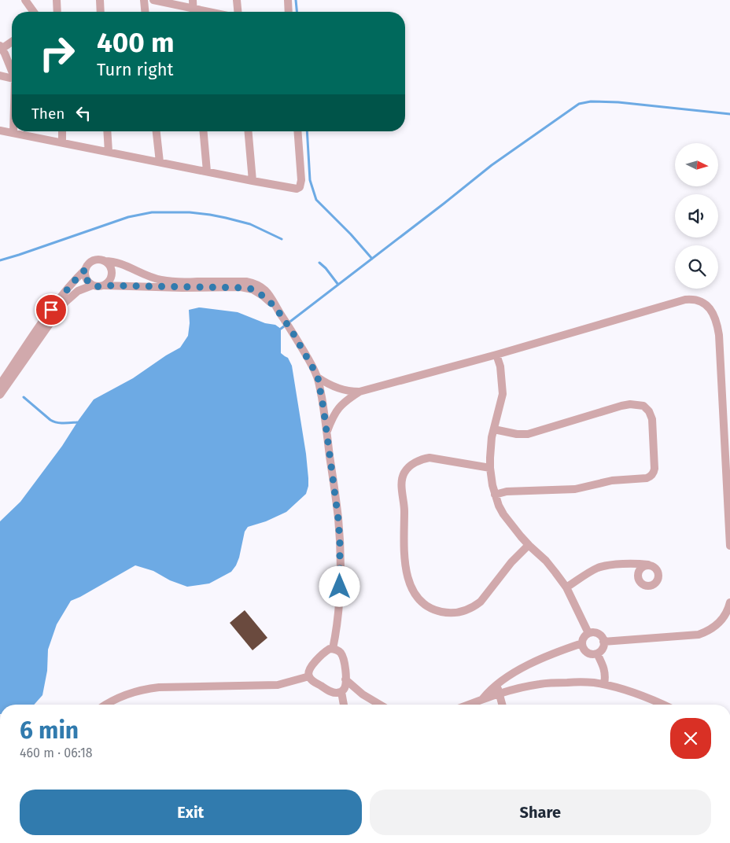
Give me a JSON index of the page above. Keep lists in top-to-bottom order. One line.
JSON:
{"north":"right","page":{"turn":["400 m","Turn right"],"then":"Then","heading":["6 min","460 m · 06:18"],"buttons":["Exit","Share"]}}
